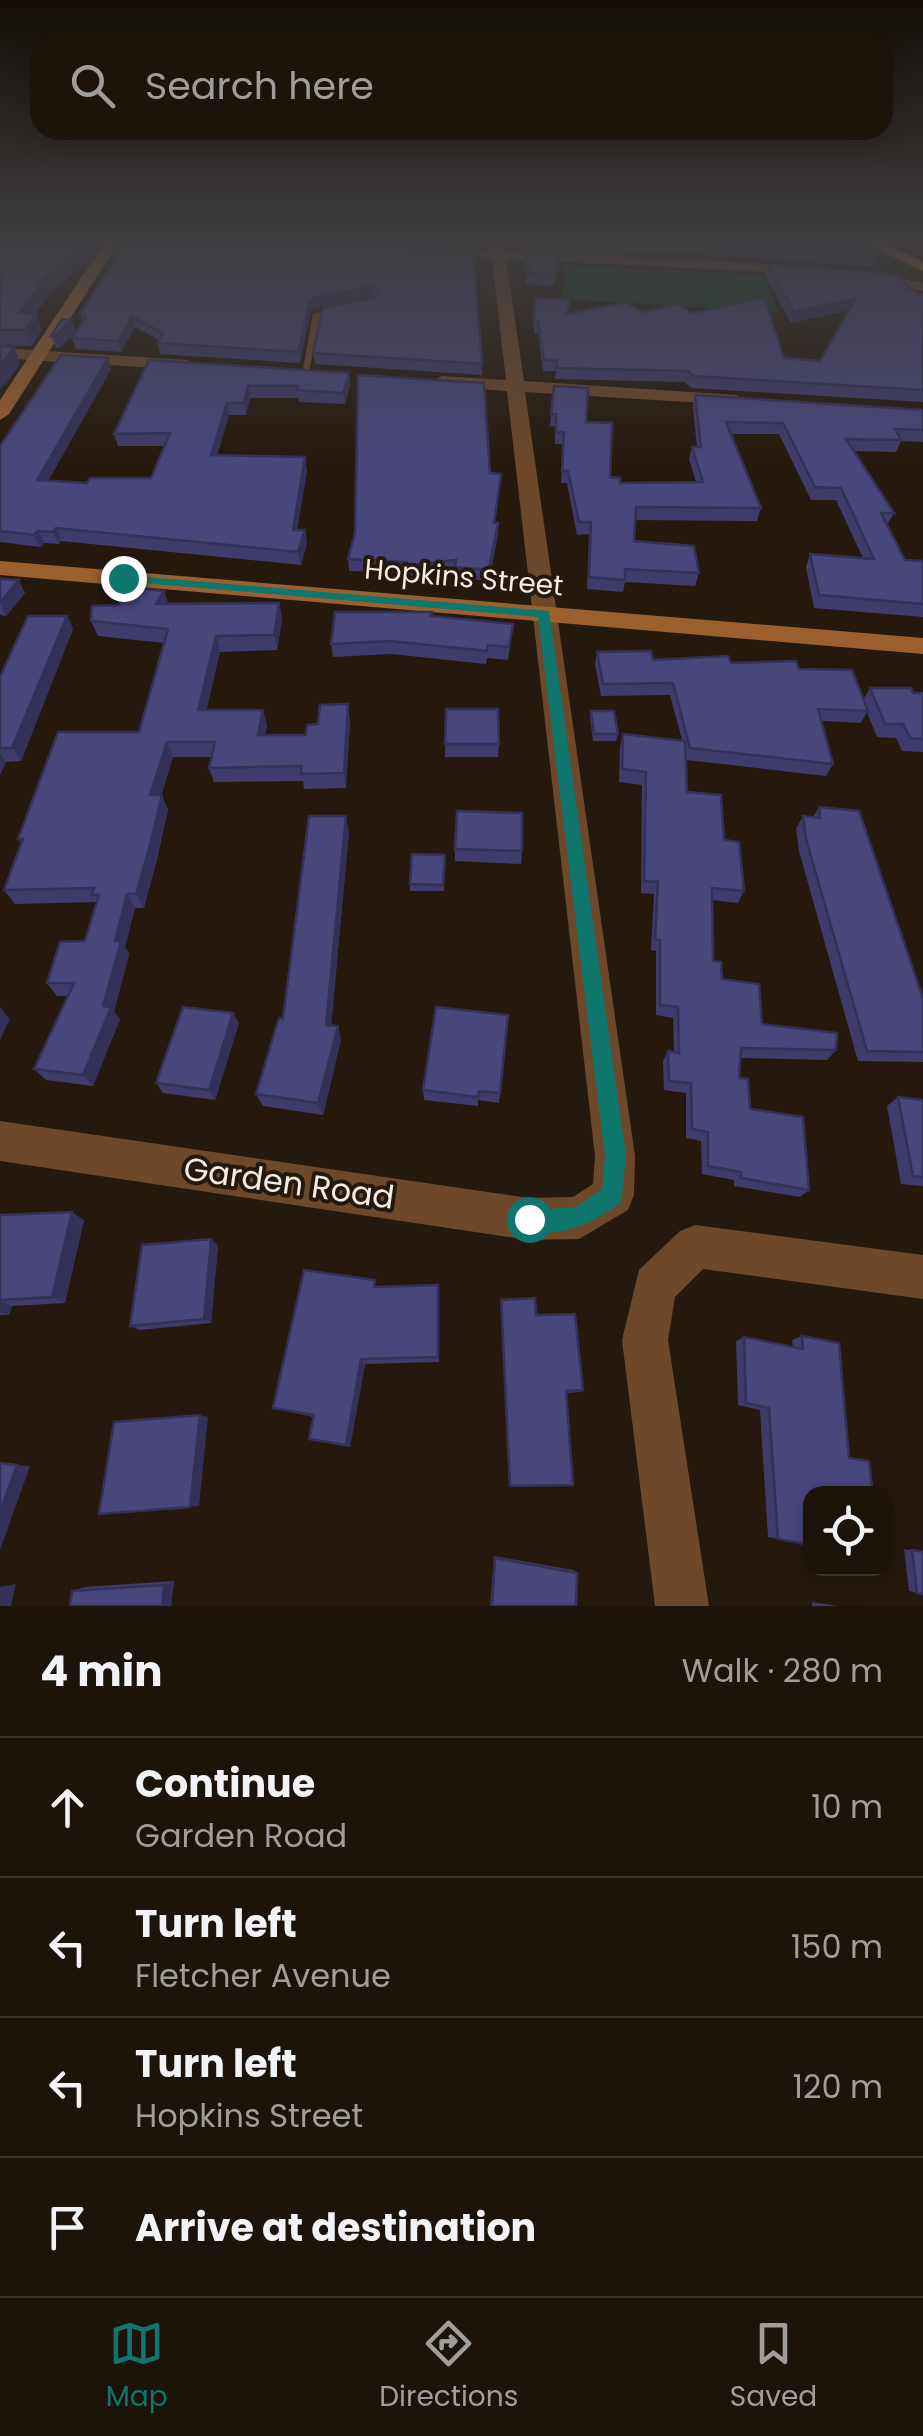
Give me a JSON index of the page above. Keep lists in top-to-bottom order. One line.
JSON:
{"streets":{"street":["Hopkins Street","Garden Road"]},"crossings":[["Hopkins Street","Garden Road"]],"page":{"search":"Search here","heading":["4 min","Walk · 280 m"],"list":[["Continue","Garden Road","10 m"],["Turn left","Fletcher Avenue","150 m"],["Turn left","Hopkins Street","120 m"],"Arrive at destination"],"nav":["Map","Directions","Saved"]}}
